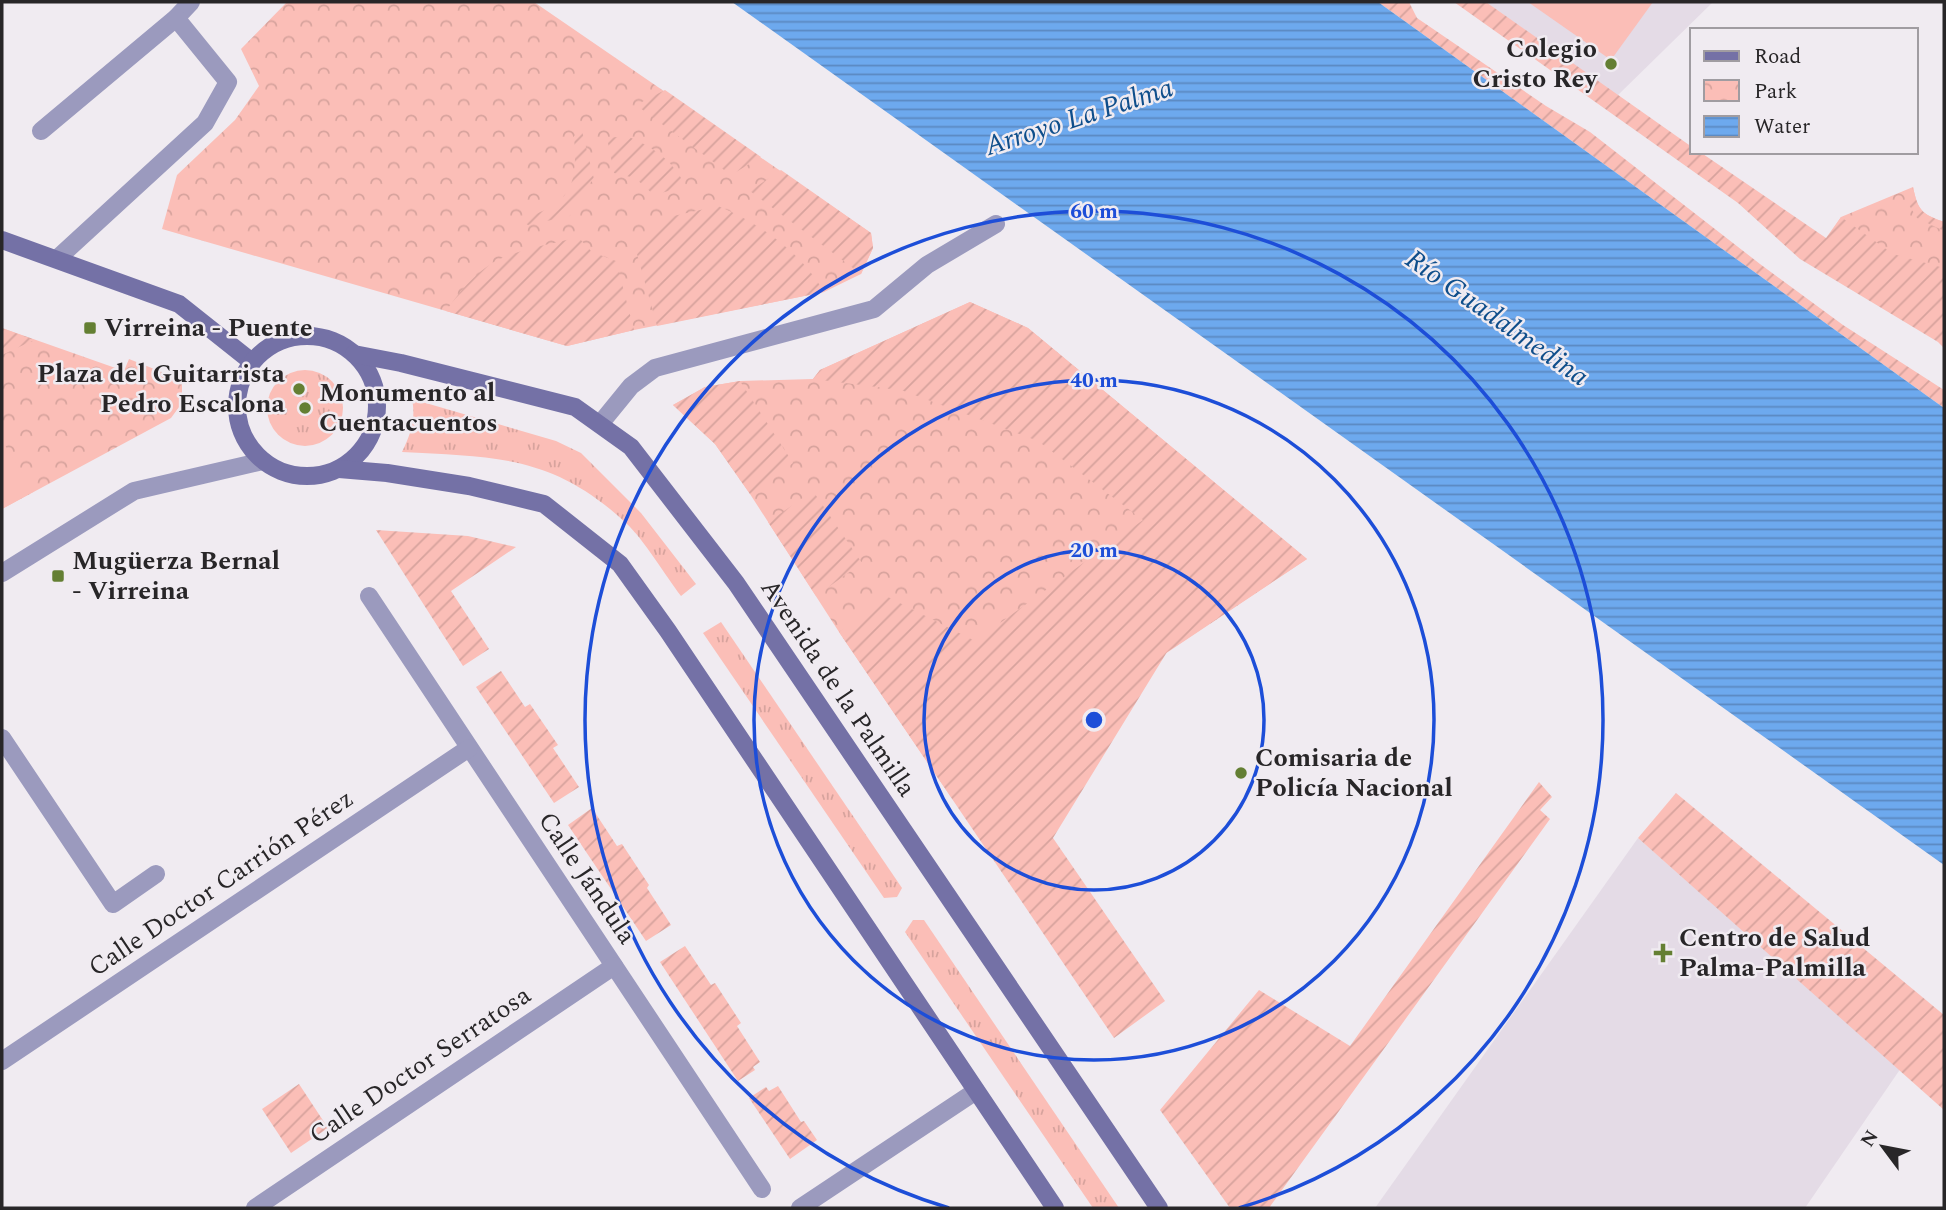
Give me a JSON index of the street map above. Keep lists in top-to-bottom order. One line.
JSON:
{"streets":{"main road":["Avenida de la Palmilla"],"street":["Calle Jándula","Calle Doctor Carrión Pérez","Calle Doctor Serratosa"]},"crossings":[["Calle Jándula","Calle Doctor Carrión Pérez"],["Calle Jándula","Calle Doctor Serratosa"]],"water":["Arroyo La Palma","Río Guadalmedina"],"places":{"other":["Colegio Cristo Rey","Plaza del Guitarrista Pedro Escalona","Monumento al Cuentacuentos","Comisaria de Policía Nacional"],"transit":["Virreina - Puente","Mugüerza Bernal - Virreina"],"health":["Centro de Salud Palma-Palmilla"]},"legend":["Road","Park","Water"],"north":"top left","rings":["60 m","40 m","20 m"]}
